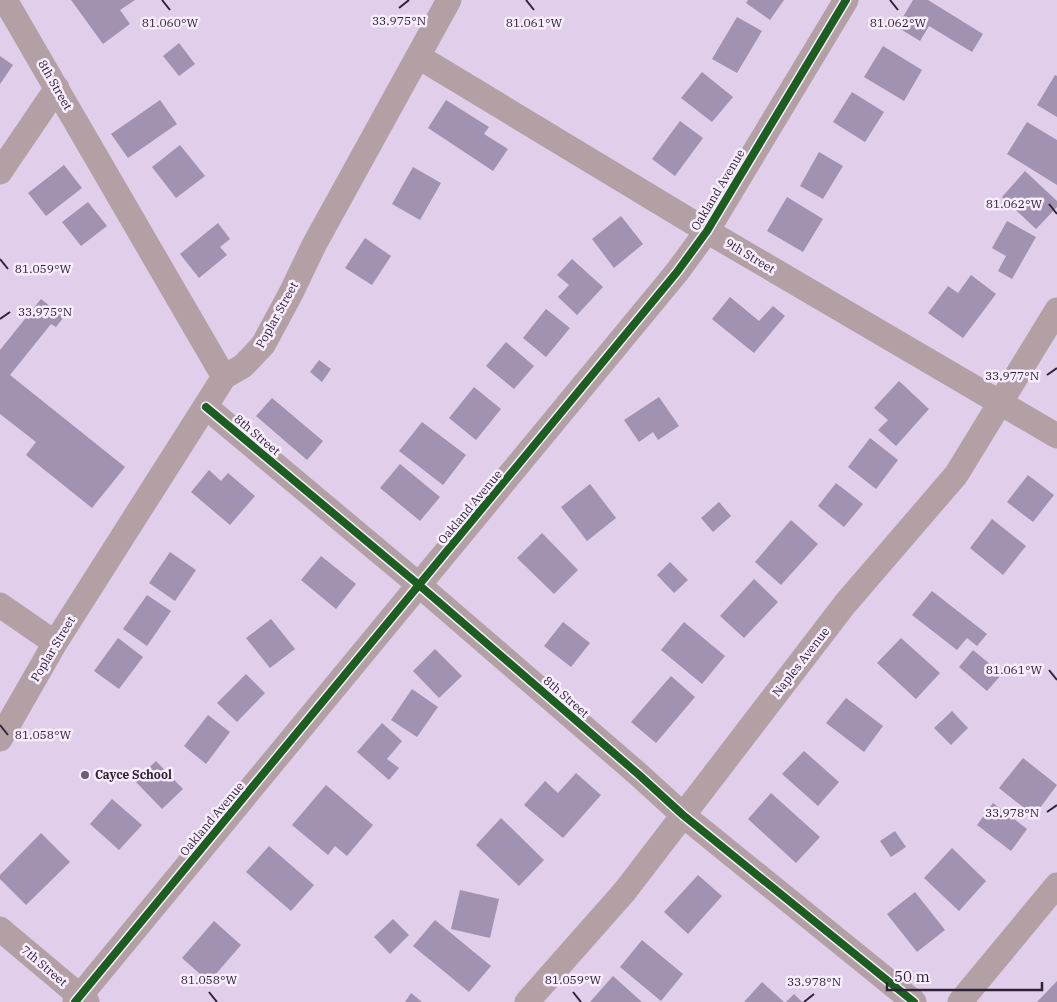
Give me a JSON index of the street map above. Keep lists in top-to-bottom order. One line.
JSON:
{"streets":{"street":["8th Street","Oakland Avenue","9th Street","Poplar Street","Naples Avenue","7th Street"]},"crossings":[["8th Street","Oakland Avenue"],["8th Street","Poplar Street"],["8th Street","Naples Avenue"],["Oakland Avenue","9th Street"],["Oakland Avenue","7th Street"],["9th Street","Poplar Street"],["9th Street","Naples Avenue"]],"places":["Cayce School"],"scale_bar":"50 m","coordinates":["33.975°N","81.060°W","81.061°W","81.062°W","81.059°W","33.977°N","81.058°W","33.978°N"]}
